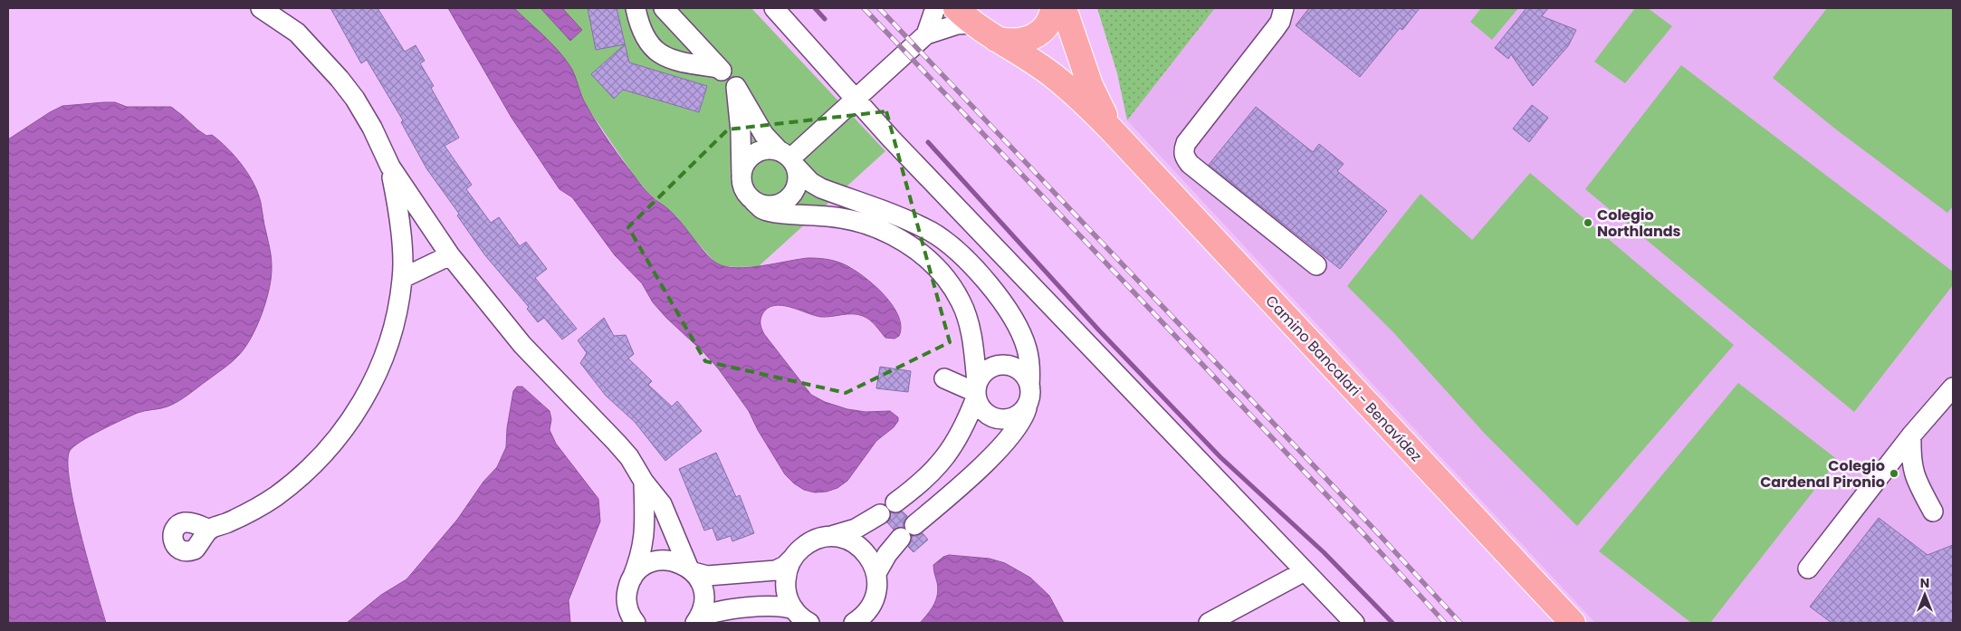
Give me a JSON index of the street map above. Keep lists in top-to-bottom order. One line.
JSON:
{"streets":{"main road":["Camino Bancalari - Benavídez"]},"places":["Colegio Northlands","Colegio Cardenal Pironio"],"north":"top"}
